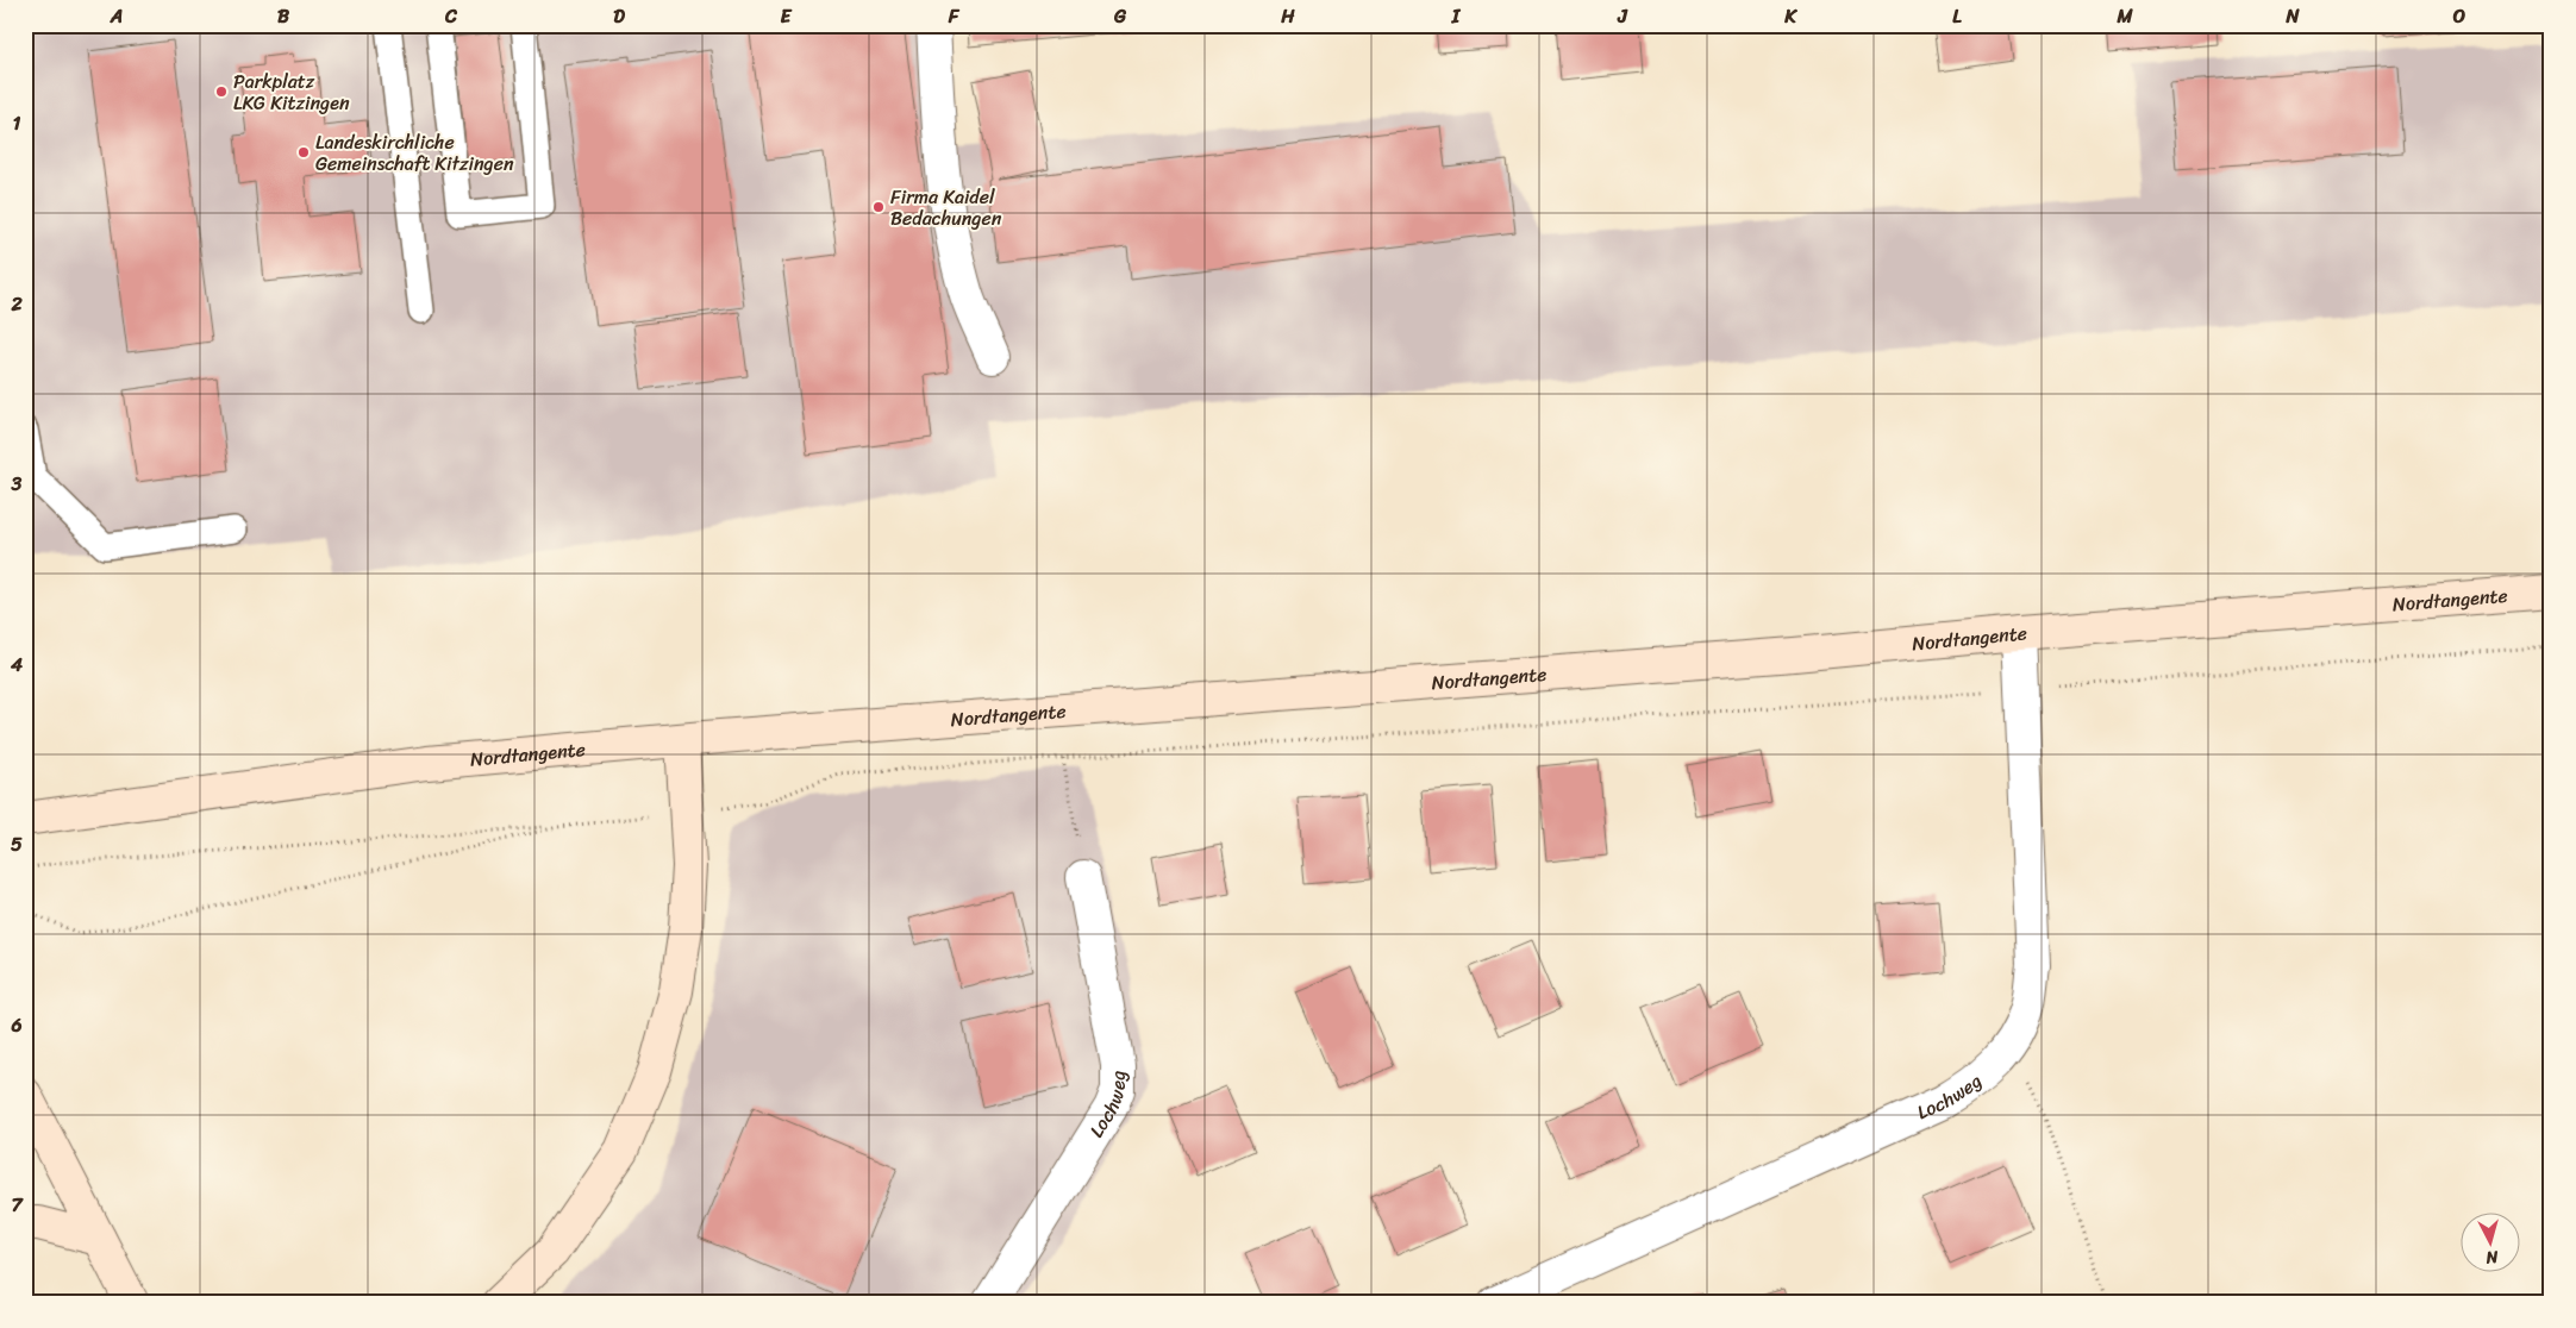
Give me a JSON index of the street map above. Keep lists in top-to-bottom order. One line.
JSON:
{"streets":{"main road":["Nordtangente"],"street":["Lochweg"]},"crossings":[["Nordtangente","Lochweg"]],"places":["Parkplatz LKG Kitzingen","Landeskirchliche Gemeinschaft Kitzingen","Firma Kaidel Bedachungen"],"north":"bottom","grid":{"columns":["A","B","C","D","E","F","G","H","I","J","K","L","M","N","O"],"rows":["1","2","3","4","5","6","7"]}}
